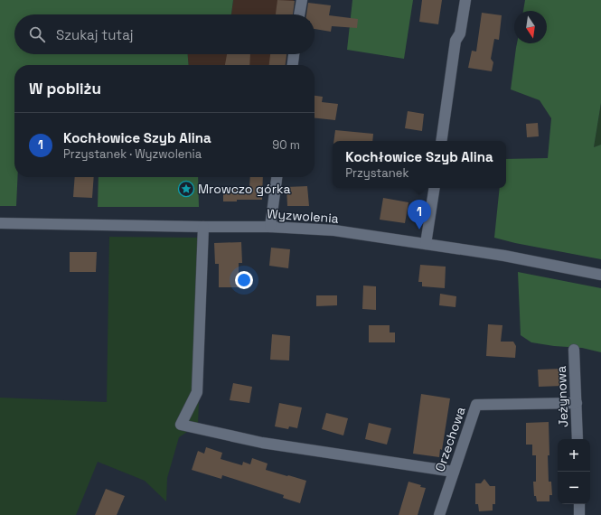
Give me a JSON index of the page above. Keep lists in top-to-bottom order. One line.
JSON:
{"streets":{"street":["Wyzwolenia","Jeżynowa","Orzechowa"]},"crossings":[["Jeżynowa","Orzechowa"]],"places":{"place":["Mrowczo górka"]},"north":"bottom","page":{"search":"Szukaj tutaj","heading":"W pobliżu","list":[{"mark":"1","name":"Kochłowice Szyb Alina","note":"Przystanek · Wyzwolenia","value":"90 m"}],"popup":["Kochłowice Szyb Alina","Przystanek"],"pins":"1","map_buttons":["+","−"]}}
